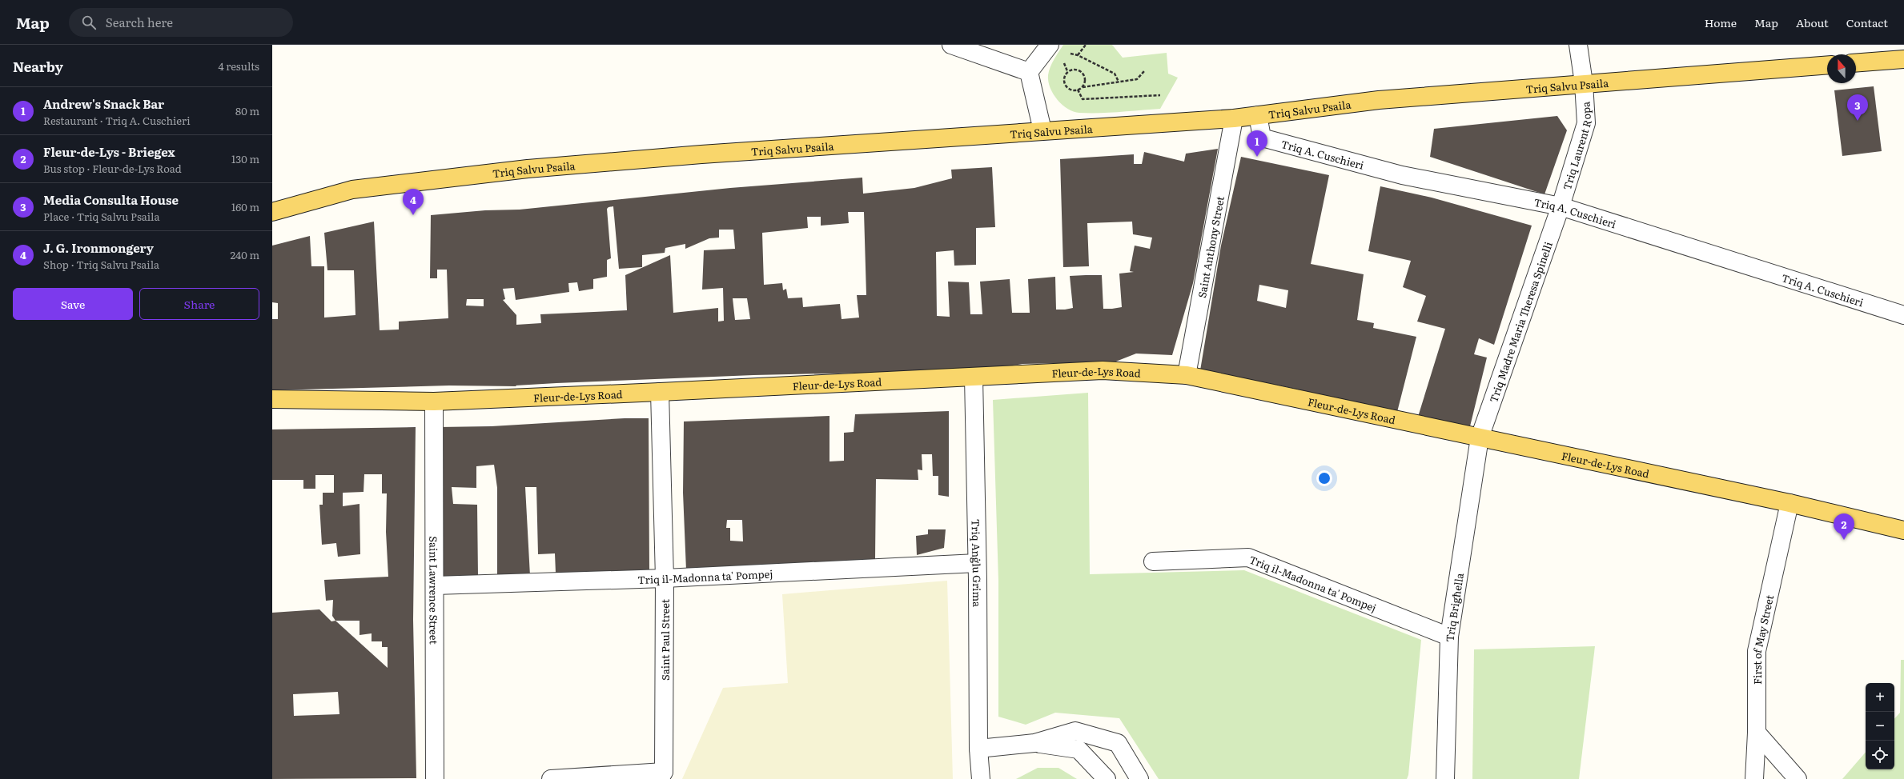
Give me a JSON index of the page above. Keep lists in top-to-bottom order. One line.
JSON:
{"streets":{"main road":["Triq Salvu Psaila","Fleur-de-Lys Road"],"street":["Triq Laurent Ropa","Triq A. Cuschieri","Saint Anthony Street","Triq Madre Maria Theresa Spinelli","Triq Anġlu Grima","Triq il-Madonna ta' Pompej","Saint Lawrence Street","Triq Brigħella","Saint Paul Street","First of May Street"]},"crossings":[["Triq Salvu Psaila","Triq Laurent Ropa"],["Triq Salvu Psaila","Triq A. Cuschieri"],["Triq Salvu Psaila","Saint Anthony Street"],["Triq Laurent Ropa","Triq A. Cuschieri"],["Triq Laurent Ropa","Triq Madre Maria Theresa Spinelli"],["Triq A. Cuschieri","Triq Madre Maria Theresa Spinelli"],["Saint Anthony Street","Fleur-de-Lys Road"],["Triq Madre Maria Theresa Spinelli","Fleur-de-Lys Road"],["Triq Madre Maria Theresa Spinelli","Triq Brigħella"],["Fleur-de-Lys Road","Triq Anġlu Grima"],["Fleur-de-Lys Road","Saint Lawrence Street"],["Fleur-de-Lys Road","Triq Brigħella"],["Fleur-de-Lys Road","Saint Paul Street"],["Fleur-de-Lys Road","First of May Street"],["Triq Anġlu Grima","Triq il-Madonna ta' Pompej"],["Triq il-Madonna ta' Pompej","Saint Lawrence Street"],["Triq il-Madonna ta' Pompej","Triq Brigħella"],["Triq il-Madonna ta' Pompej","Saint Paul Street"]],"north":"top","page":{"header":"Map","search":"Search here","nav":["Home","Map","About","Contact"],"heading":["Nearby","4 results"],"list":[{"mark":"1","name":"Andrew's Snack Bar","note":"Restaurant · Triq A. Cuschieri","value":"80 m"},{"mark":"2","name":"Fleur-de-Lys - Briegex","note":"Bus stop · Fleur-de-Lys Road","value":"130 m"},{"mark":"3","name":"Media Consulta House","note":"Place · Triq Salvu Psaila","value":"160 m"},{"mark":"4","name":"J. G. Ironmongery","note":"Shop · Triq Salvu Psaila","value":"240 m"}],"pins":["3","1","4","2"],"buttons":["Save","Share"],"map_buttons":["+","−"]}}
